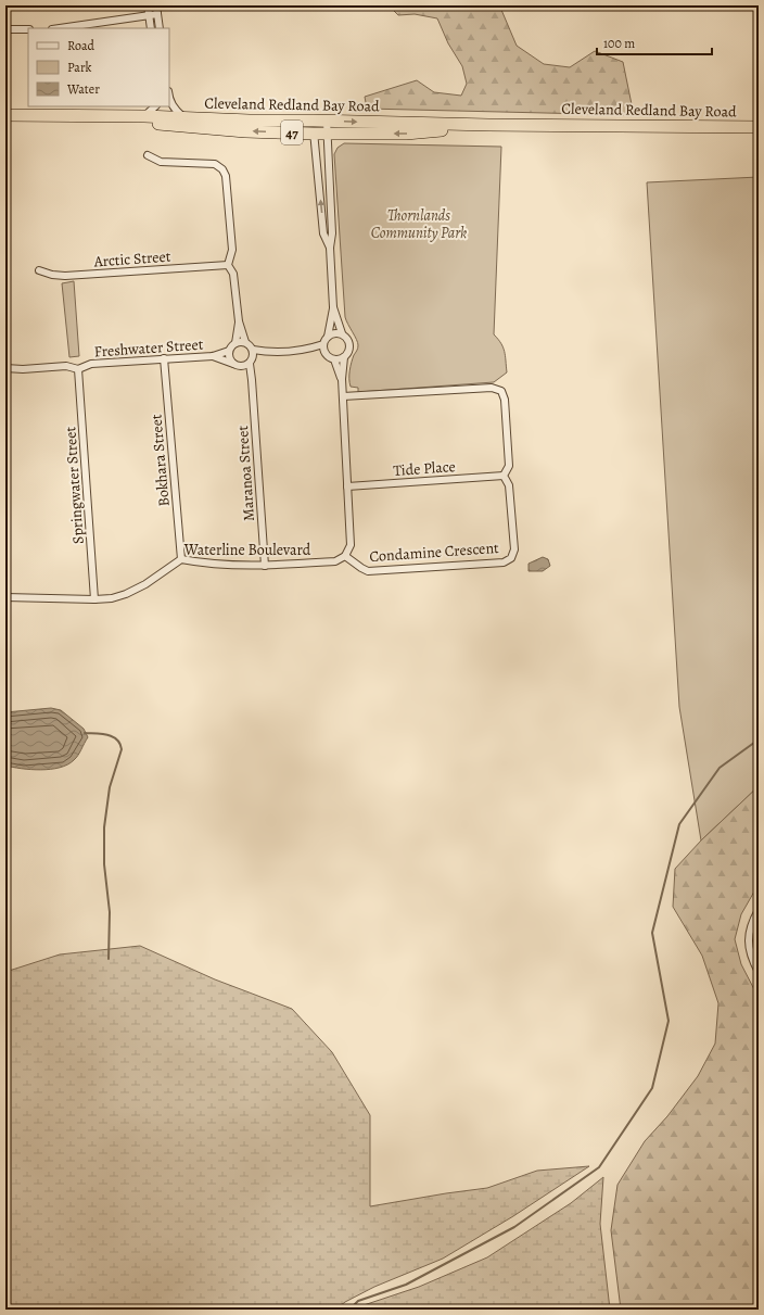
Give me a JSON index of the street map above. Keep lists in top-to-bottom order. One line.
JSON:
{"streets":{"highway":["Cleveland Redland Bay Road","47"],"street":["Arctic Street","Freshwater Street","Bokhara Street","Tide Place","Maranoa Street","Springwater Street","Waterline Boulevard","Condamine Crescent"]},"crossings":[["Freshwater Street","Bokhara Street"],["Freshwater Street","Maranoa Street"],["Freshwater Street","Springwater Street"],["Bokhara Street","Waterline Boulevard"],["Tide Place","Condamine Crescent"],["Maranoa Street","Waterline Boulevard"],["Springwater Street","Waterline Boulevard"],["Waterline Boulevard","Condamine Crescent"]],"parks":["Thornlands Community Park"],"legend":["Road","Park","Water"],"scale_bar":"100 m"}
